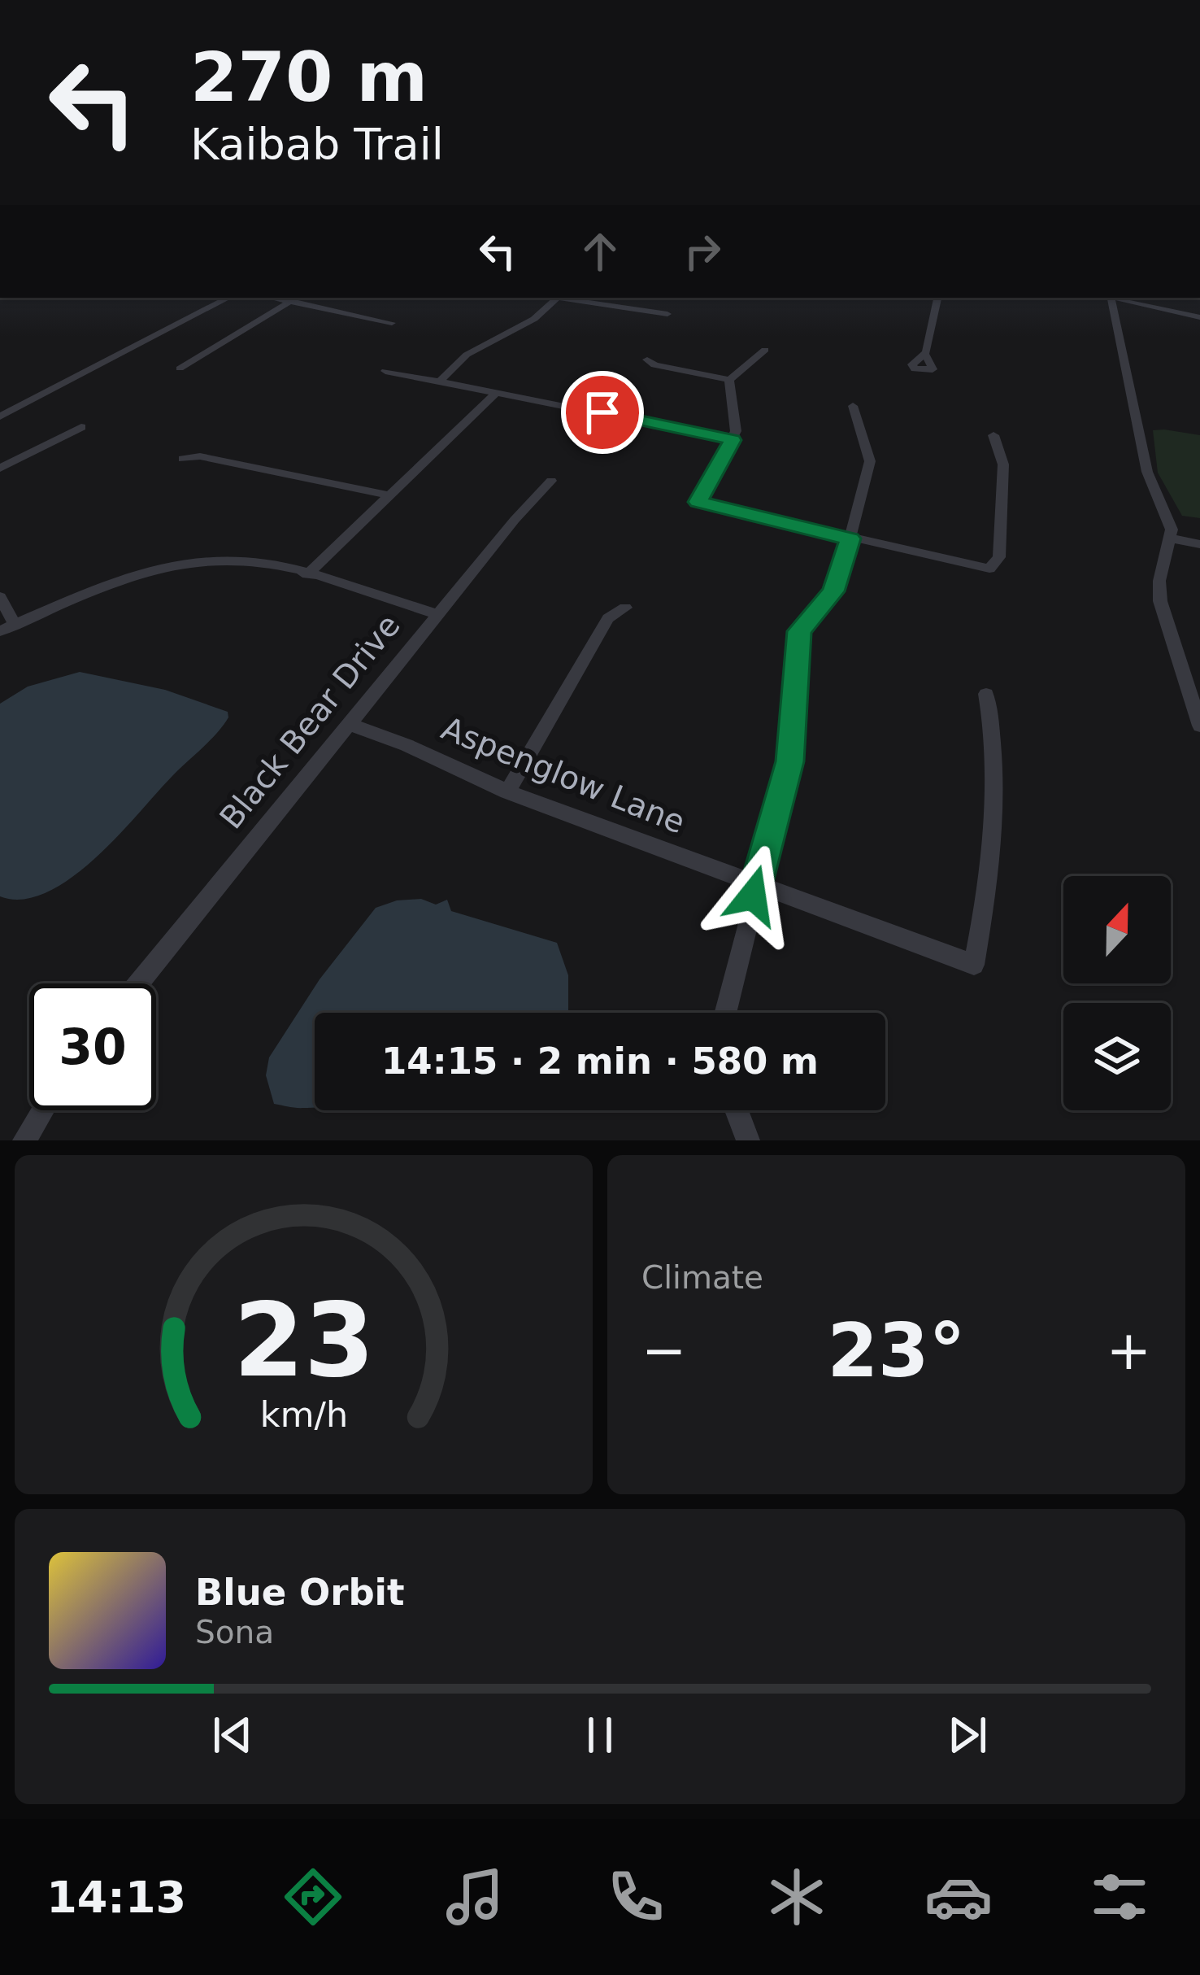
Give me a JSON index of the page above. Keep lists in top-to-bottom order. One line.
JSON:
{"streets":{"street":["Black Bear Drive","Aspenglow Lane"]},"crossings":[["Black Bear Drive","Aspenglow Lane"]],"north":"top","page":{"turn":["270 m","Kaibab Trail"],"limit":"30","trip":"14:15 · 2 min · 580 m","tile":"Climate","heat":["−","23°","+"],"song":["Blue Orbit","Sona"],"tabs":"14:13","gauge":["23","km/h"]}}
